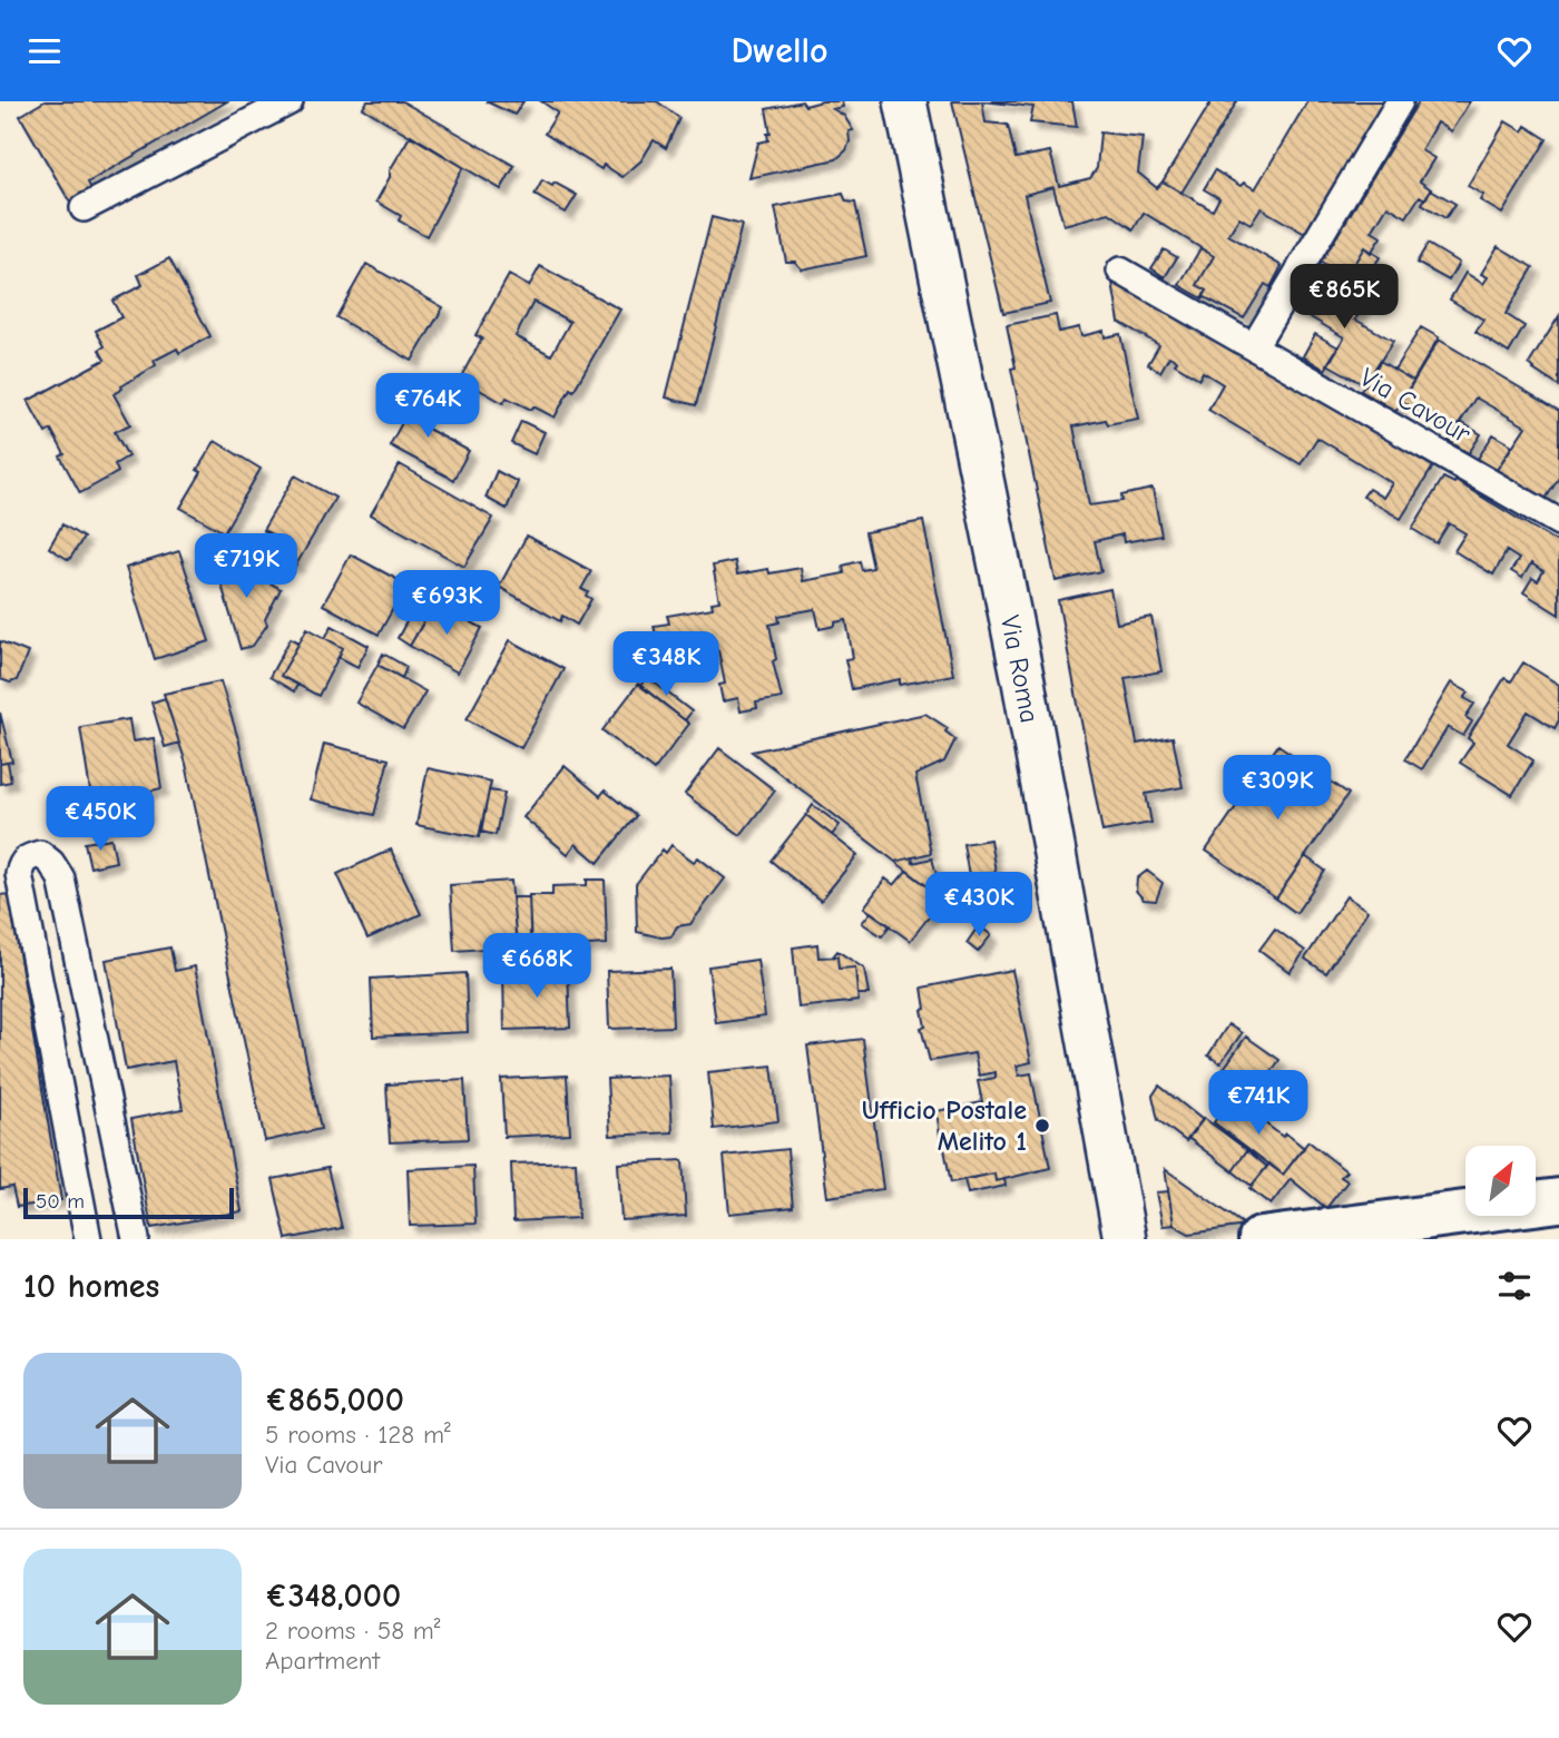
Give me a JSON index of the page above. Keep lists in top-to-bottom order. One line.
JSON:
{"streets":{"main road":["Via Roma"],"street":["Via Cavour"]},"places":["Ufficio Postale Melito 1"],"scale_bar":"50 m","north":"top right","page":{"header":"Dwello","price":["€865K","€764K","€719K","€693K","€348K","€309K","€450K","€430K","€668K","€741K"],"scale":"50 m","heading":"10 homes","list":[{"name":"€865,000","note":"5 rooms · 128 m² · Via Cavour"},{"name":"€348,000","note":"2 rooms · 58 m² · Apartment"}]}}
